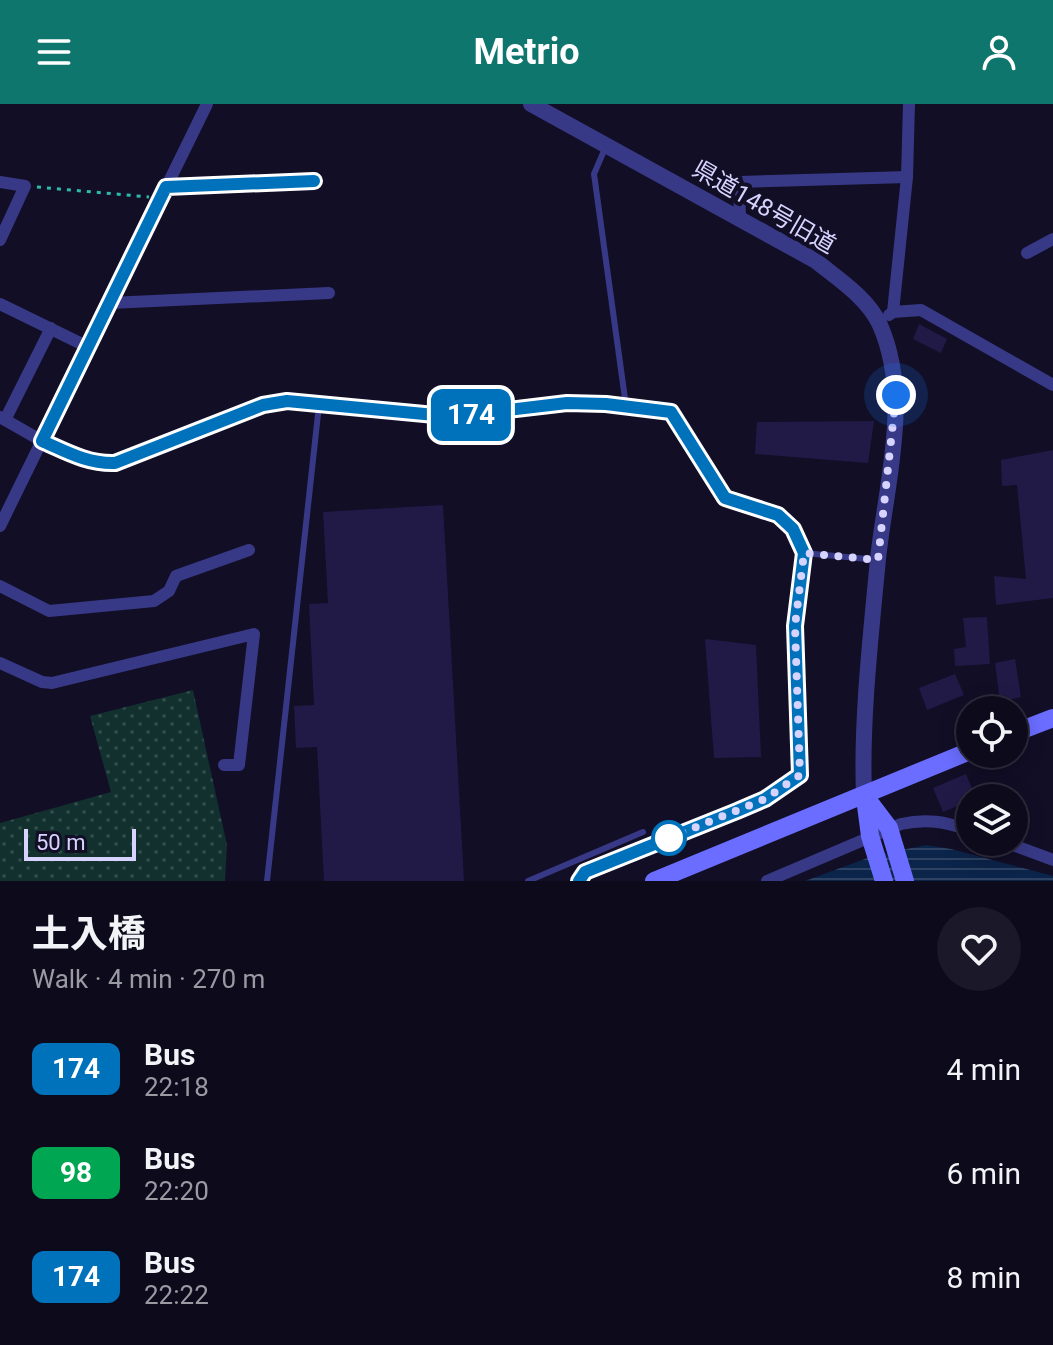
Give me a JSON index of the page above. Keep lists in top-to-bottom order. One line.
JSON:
{"streets":{"street":["県道148号旧道"]},"lines":["bus line 174"],"scale_bar":"50 m","page":{"header":"Metrio","on_map":"174","scale":"50 m","heading":["土入橋","Walk · 4 min · 270 m"],"list":[{"mark":"174","name":"Bus","note":"22:18","value":"4 min"},{"mark":"98","name":"Bus","note":"22:20","value":"6 min"},{"mark":"174","name":"Bus","note":"22:22","value":"8 min"}]}}
